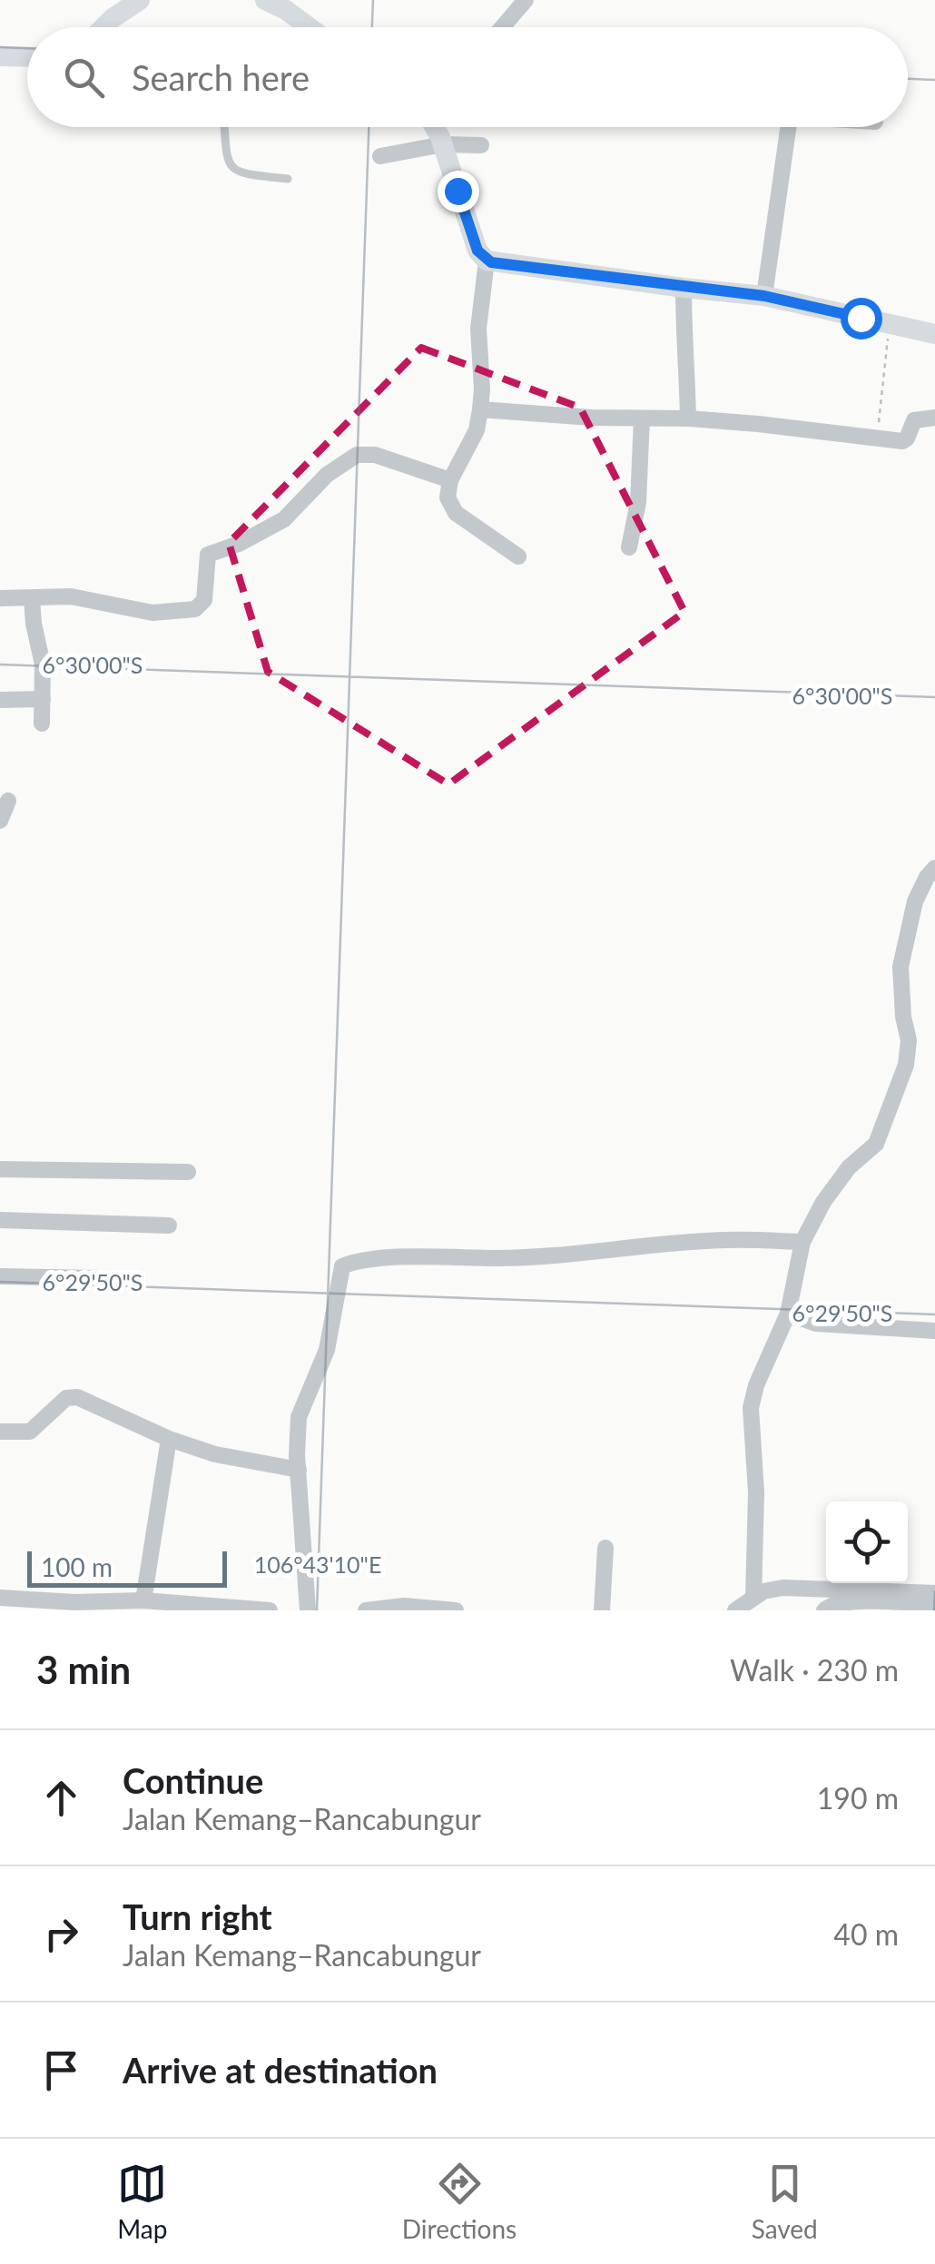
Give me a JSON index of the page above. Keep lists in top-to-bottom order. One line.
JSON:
{"scale_bar":"100 m","page":{"search":"Search here","scale":"100 m","heading":["3 min","Walk · 230 m"],"list":[["Continue","Jalan Kemang–Rancabungur","190 m"],["Turn right","Jalan Kemang–Rancabungur","40 m"],"Arrive at destination"],"nav":["Map","Directions","Saved"]},"coordinates":["6°30'00\"S","6°29'50\"S","106°43'10\"E"]}
